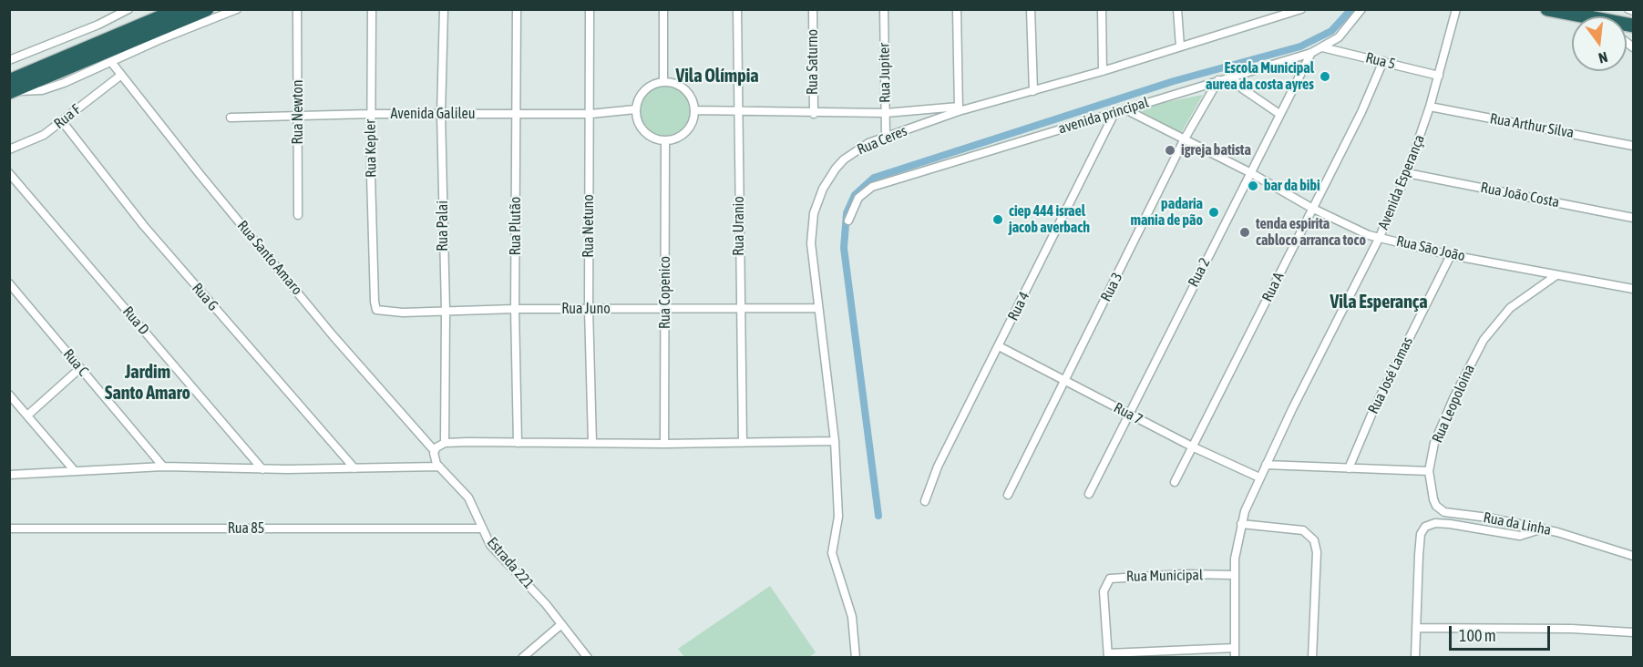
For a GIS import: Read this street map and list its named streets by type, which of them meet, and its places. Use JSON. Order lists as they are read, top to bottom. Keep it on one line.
{"streets":{"street":["Rua 5","Rua Saturno","Rua Jupiter","Rua Newton","Avenida Galileu","avenida principal","Rua F","Rua Arthur Silva","Rua Ceres","Rua Kepler","Avenida Esperança","Rua João Costa","Rua Palai","Rua Plutão","Rua Netuno","Rua Uranio","Rua São João","Rua Santo Amaro","Rua 2","Rua 3","Rua A","Rua Copenico","Rua G","Rua 4","Rua Juno","Rua D","Rua C","Rua José Lamas","Rua Leopoloina","Rua 7","Rua da Linha","Rua 85","Estrada 221","Rua Municipal"]},"crossings":[["Rua 5","avenida principal"],["Rua 5","Avenida Esperança"],["Rua 5","Rua A"],["Rua Jupiter","Rua Ceres"],["Rua Newton","Avenida Galileu"],["Avenida Galileu","Rua Kepler"],["Avenida Galileu","Rua Palai"],["Avenida Galileu","Rua Plutão"],["Avenida Galileu","Rua Netuno"],["Avenida Galileu","Rua Copenico"],["avenida principal","Rua São João"],["avenida principal","Rua 2"],["avenida principal","Rua 3"],["avenida principal","Rua 4"],["Rua F","Rua Santo Amaro"],["Rua F","Rua G"],["Rua Arthur Silva","Avenida Esperança"],["Rua Ceres","Rua Juno"],["Rua Kepler","Rua Juno"],["Avenida Esperança","Rua João Costa"],["Avenida Esperança","Rua São João"],["Avenida Esperança","Rua 7"],["Rua Palai","Rua Juno"],["Rua Plutão","Rua Juno"],["Rua Netuno","Rua Juno"],["Rua Uranio","Rua Juno"],["Rua São João","Rua 2"],["Rua São João","Rua 3"],["Rua São João","Rua A"],["Rua São João","Rua José Lamas"],["Rua São João","Rua Leopoloina"],["Rua 2","Rua 7"],["Rua 3","Rua 7"],["Rua A","Rua 7"],["Rua Copenico","Rua Juno"],["Rua 4","Rua 7"],["Rua Leopoloina","Rua da Linha"],["Rua 85","Estrada 221"]],"districts":["Vila Olímpia","Vila Esperança","Jardim Santo Amaro"],"places":["Escola Municipal aurea da costa ayres","igreja batista","bar da bibi","padaria mania de pão","ciep 444 israel jacob averbach","tenda espirita cabloco arranca toco"],"scale_bar":"100 m","north":"bottom"}
